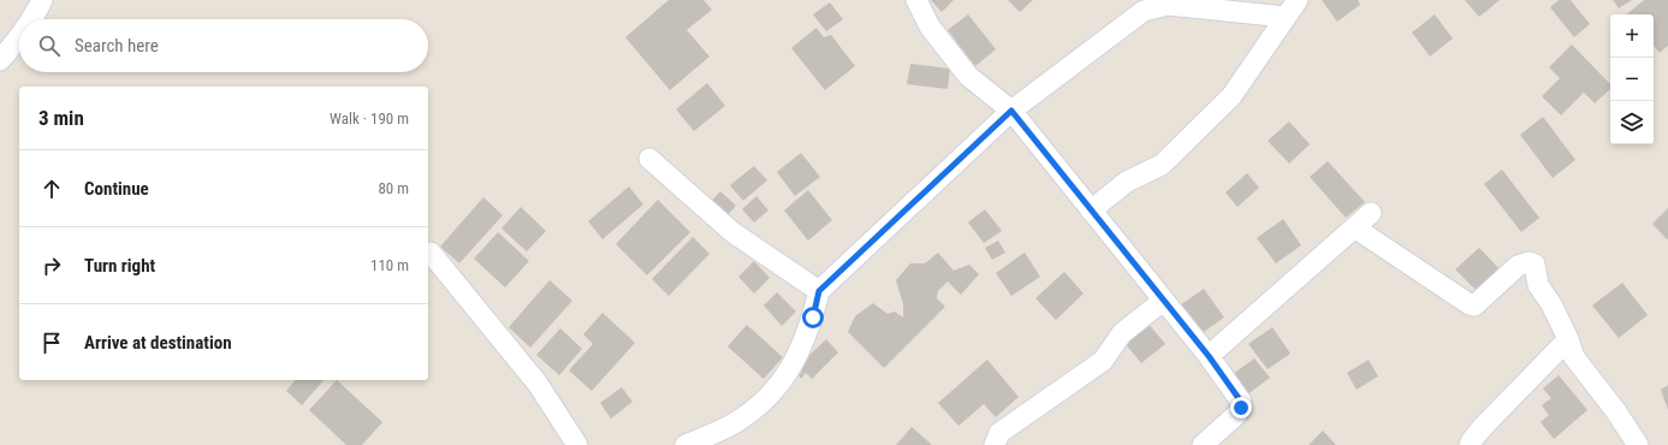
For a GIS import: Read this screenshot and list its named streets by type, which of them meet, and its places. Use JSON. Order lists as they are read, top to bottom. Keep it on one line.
{"page":{"map_buttons":["+","−"],"search":"Search here","heading":["3 min","Walk · 190 m"],"list":[["Continue","80 m"],["Turn right","110 m"],"Arrive at destination"]}}
